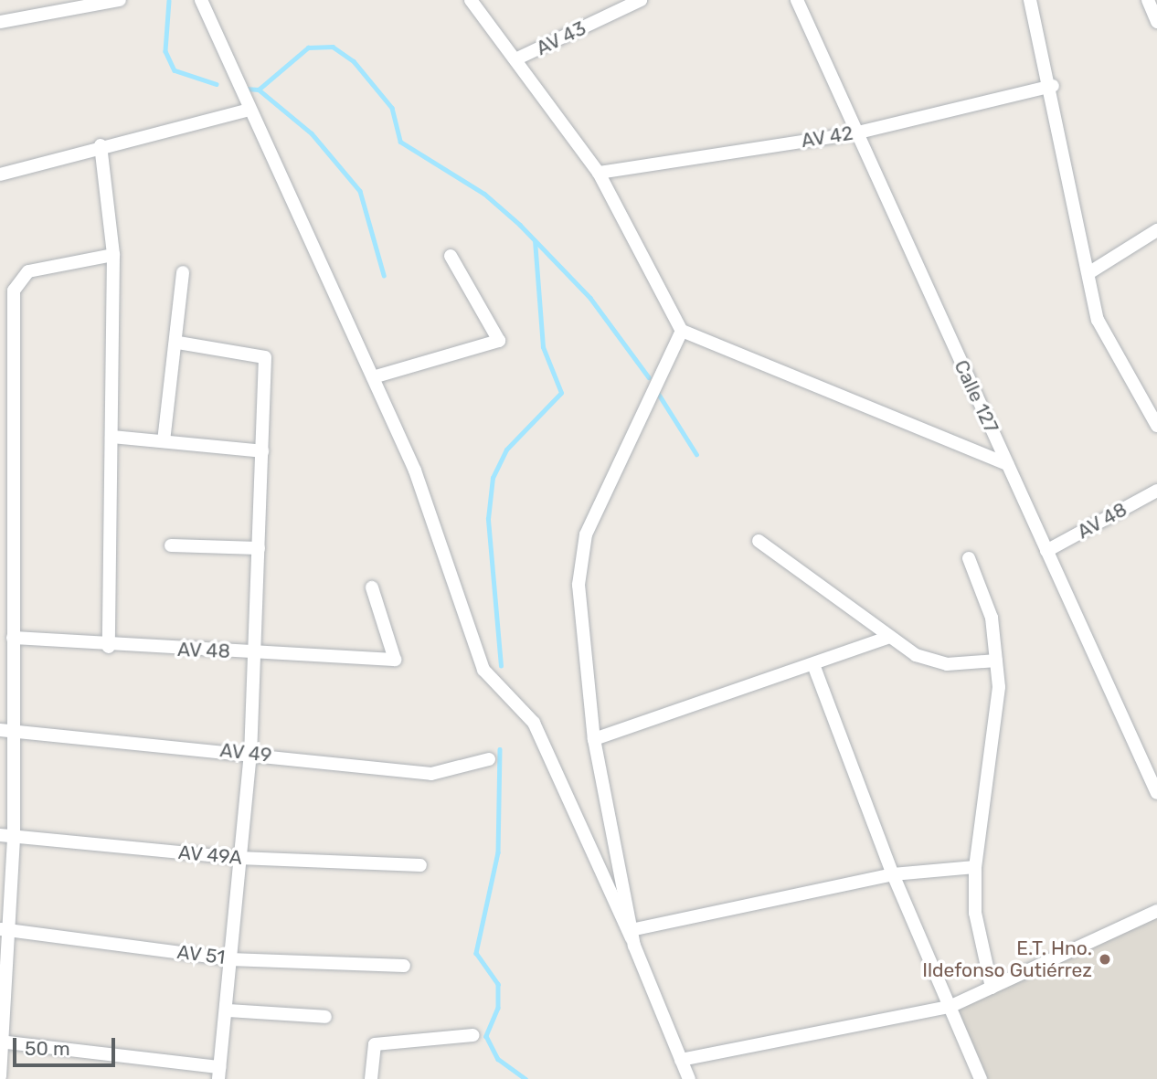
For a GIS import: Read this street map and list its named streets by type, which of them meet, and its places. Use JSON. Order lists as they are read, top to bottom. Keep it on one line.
{"streets":{"street":["AV 43","AV 42","Calle 127","AV 48","AV 49","AV 49A","AV 51"]},"crossings":[["AV 42","Calle 127"],["Calle 127","AV 48"]],"places":["E.T. Hno. Ildefonso Gutiérrez"],"scale_bar":"50 m"}
